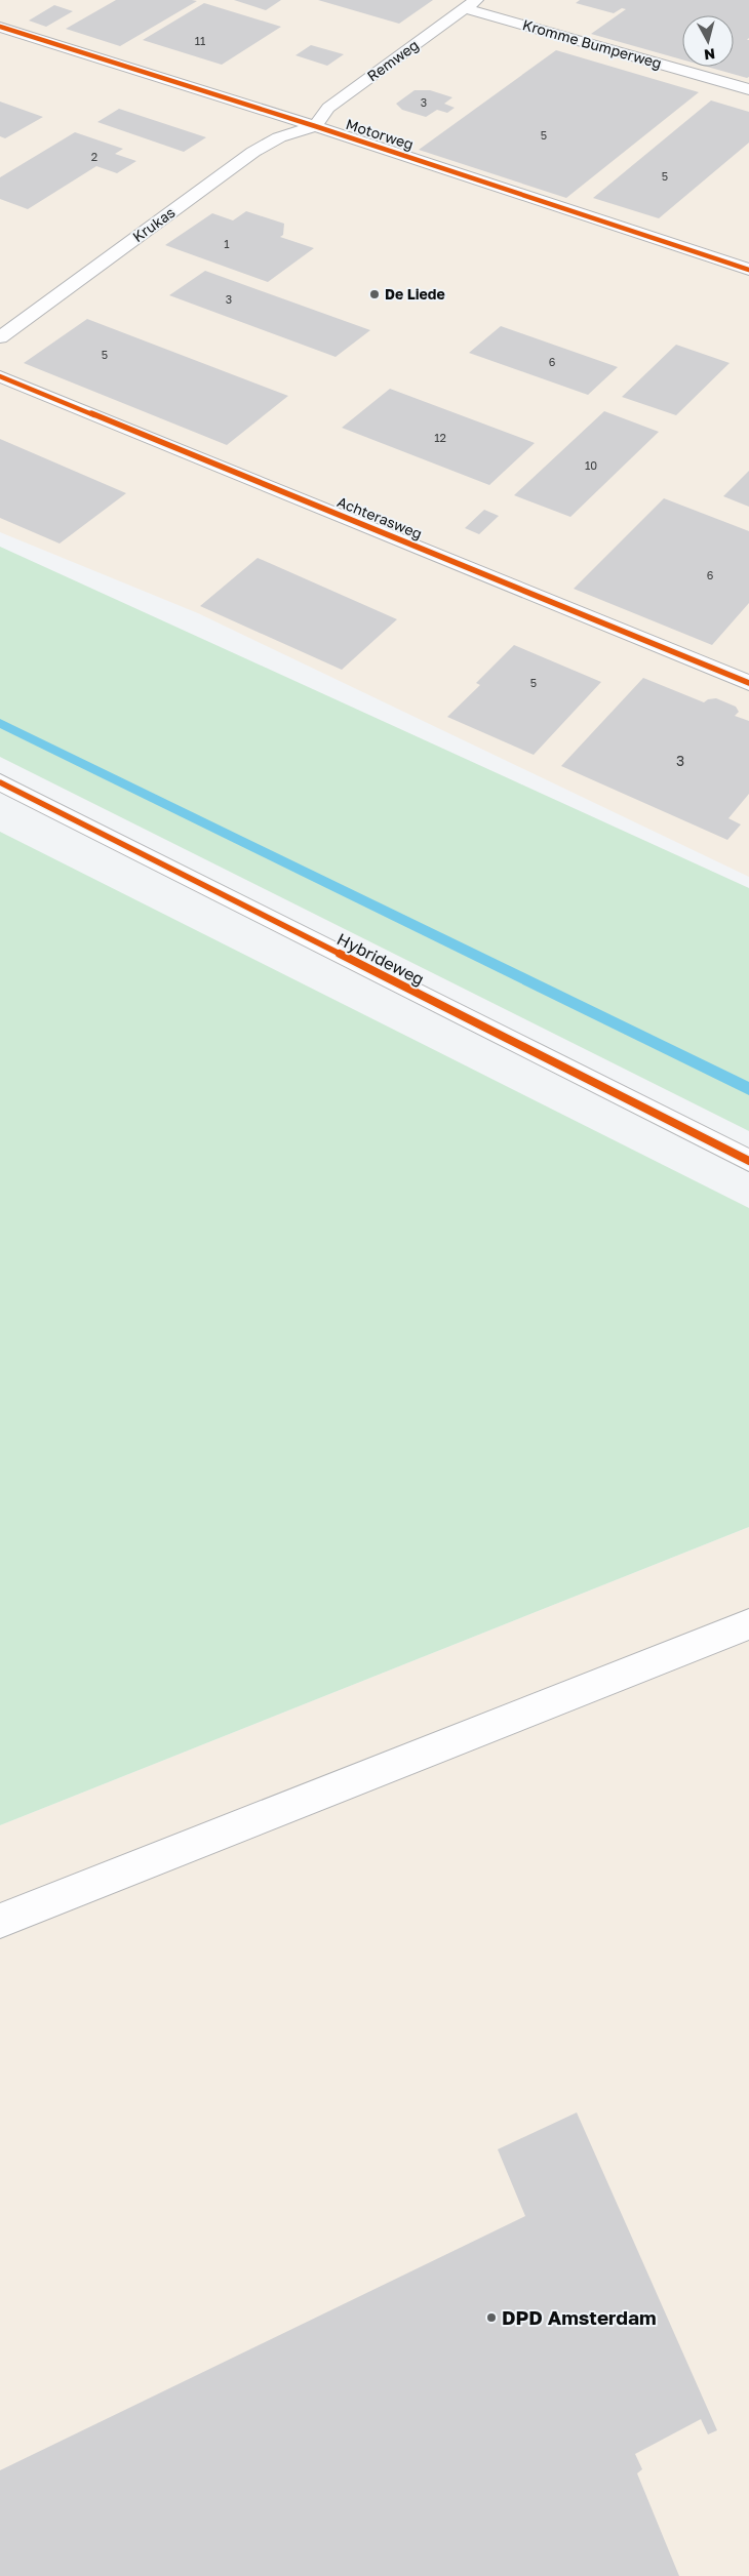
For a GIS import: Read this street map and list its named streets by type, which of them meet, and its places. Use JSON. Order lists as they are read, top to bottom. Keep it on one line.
{"streets":{"street":["Kromme Bumperweg","Remweg","Motorweg","Krukas","Achterasweg","Hybrideweg"]},"crossings":[["Kromme Bumperweg","Remweg"],["Remweg","Motorweg"],["Remweg","Krukas"],["Motorweg","Krukas"]],"places":["De Liede","DPD Amsterdam"],"house_numbers":["11","3","5","2","5","1","3","5","6","12","10","6","5","3"],"north":"bottom"}
